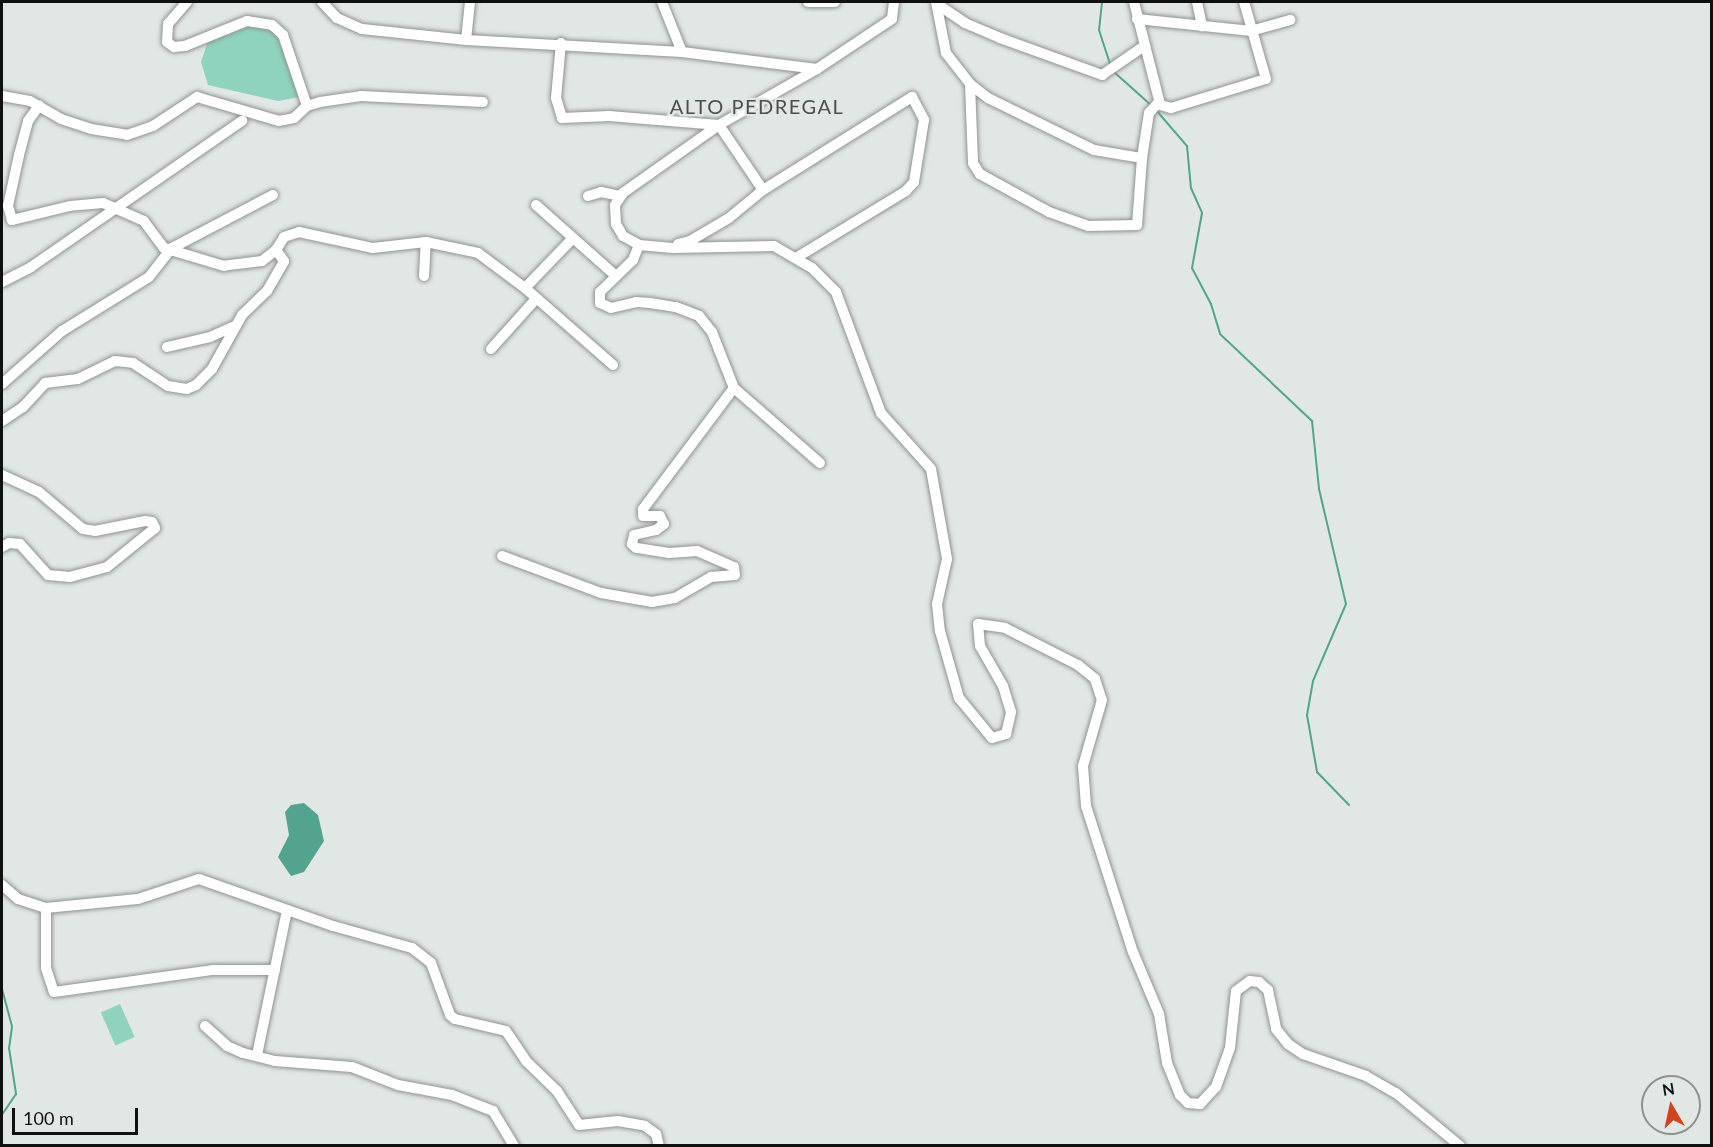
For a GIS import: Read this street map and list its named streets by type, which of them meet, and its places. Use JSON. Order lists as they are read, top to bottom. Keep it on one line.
{"districts":["ALTO PEDREGAL"],"scale_bar":"100 m","north":"top"}
